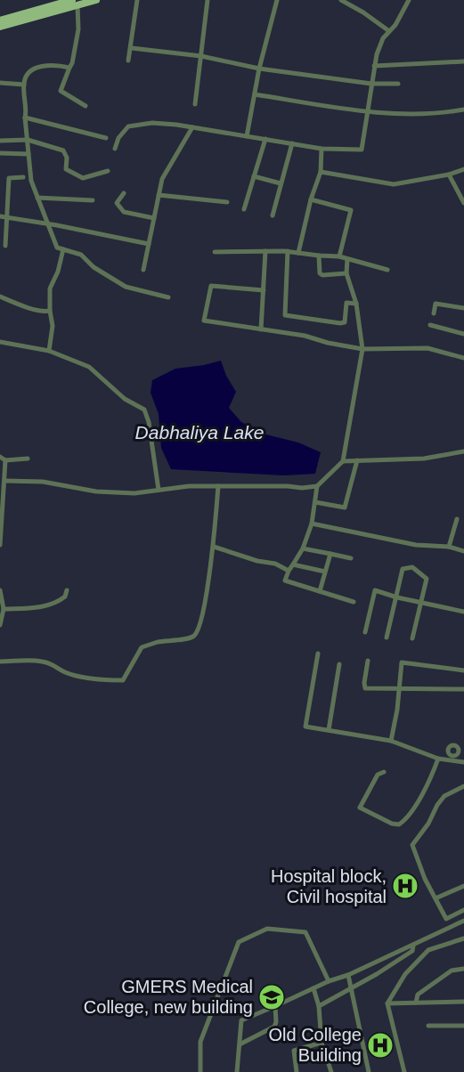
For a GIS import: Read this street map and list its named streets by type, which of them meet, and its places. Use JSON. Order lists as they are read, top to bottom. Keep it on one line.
{"water":["Dabhaliya Lake"],"places":{"hospital":["Hospital block, Civil hospital","Old College Building"],"school or university":["GMERS Medical College, new building"]}}
